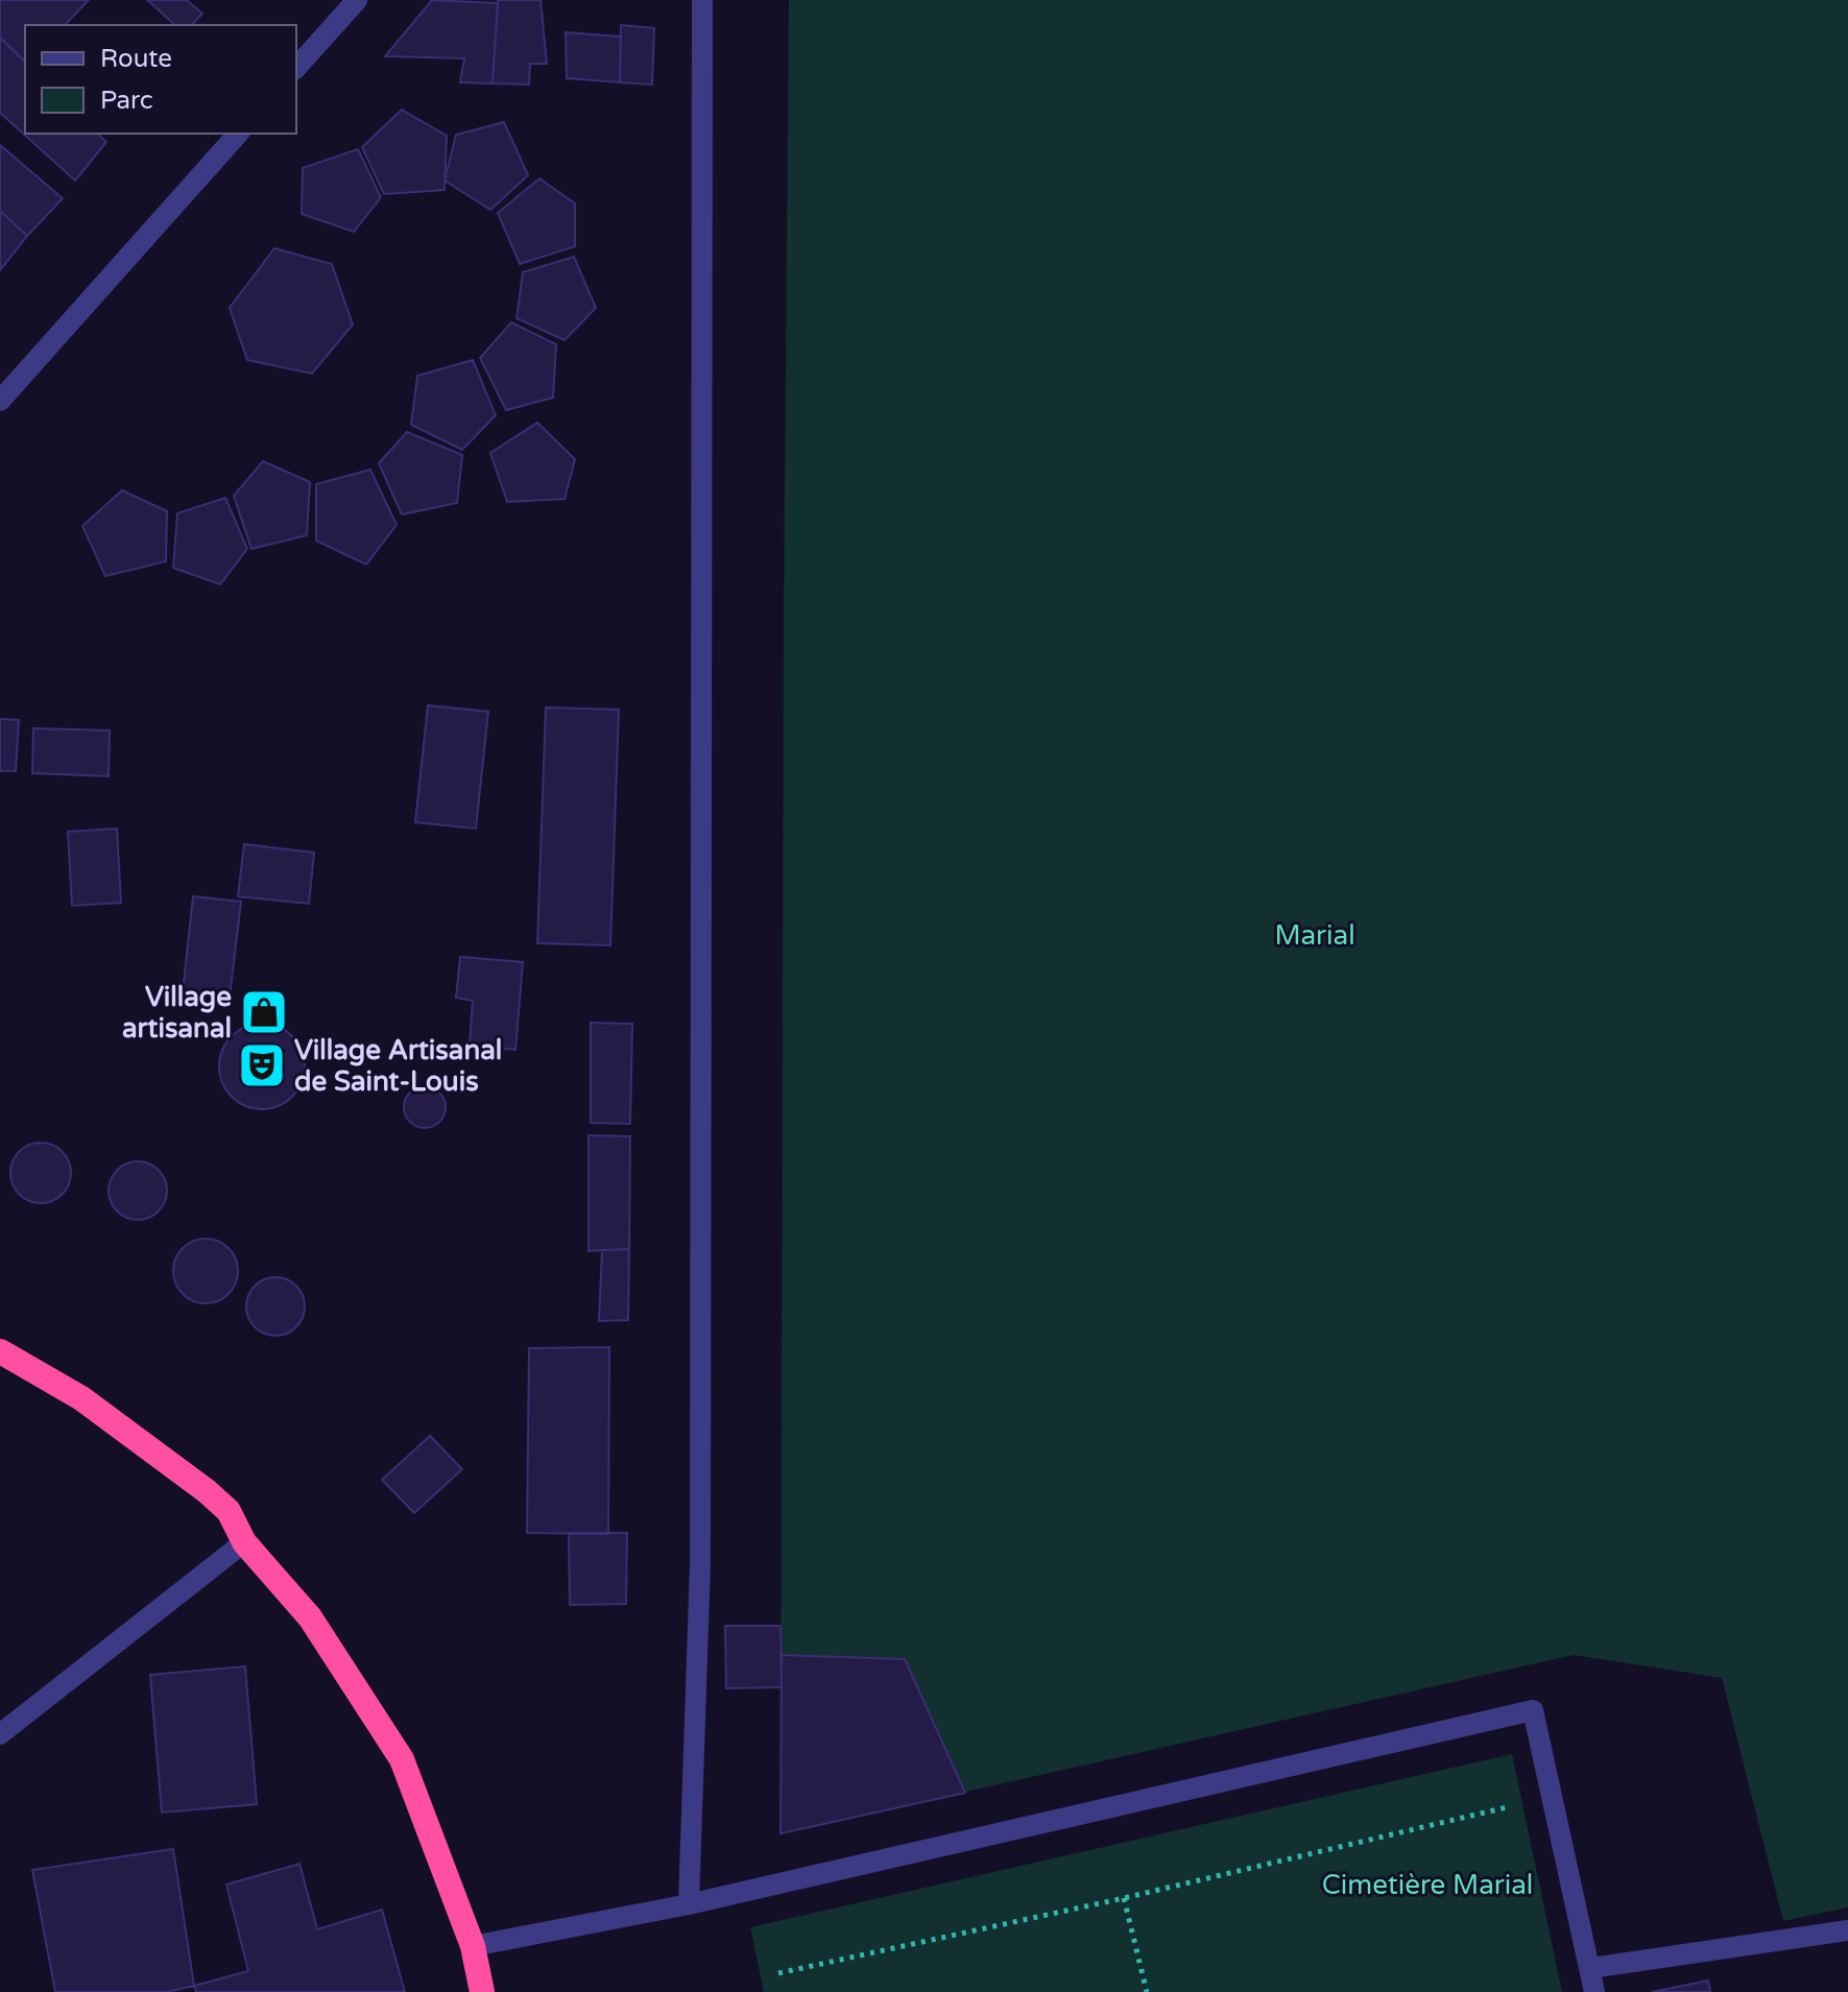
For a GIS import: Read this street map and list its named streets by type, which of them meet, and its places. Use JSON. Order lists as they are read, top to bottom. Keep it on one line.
{"parks":["Marial","Cimetière Marial"],"places":{"shop":["Village artisanal"],"theatre":["Village Artisanal de Saint-Louis"]},"legend":["Route","Parc"]}
